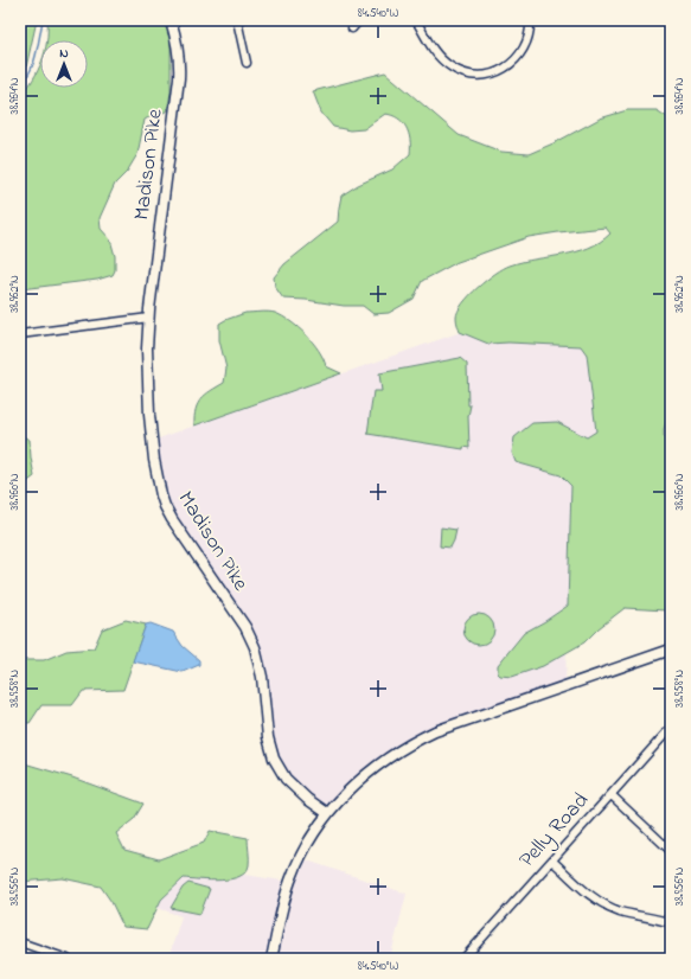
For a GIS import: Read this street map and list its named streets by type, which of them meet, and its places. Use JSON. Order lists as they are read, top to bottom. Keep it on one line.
{"streets":{"street":["Madison Pike","Pelly Road"]},"north":"top","coordinates":["84.540°W","38.964°N","38.962°N","38.960°N","38.958°N","38.956°N"]}
